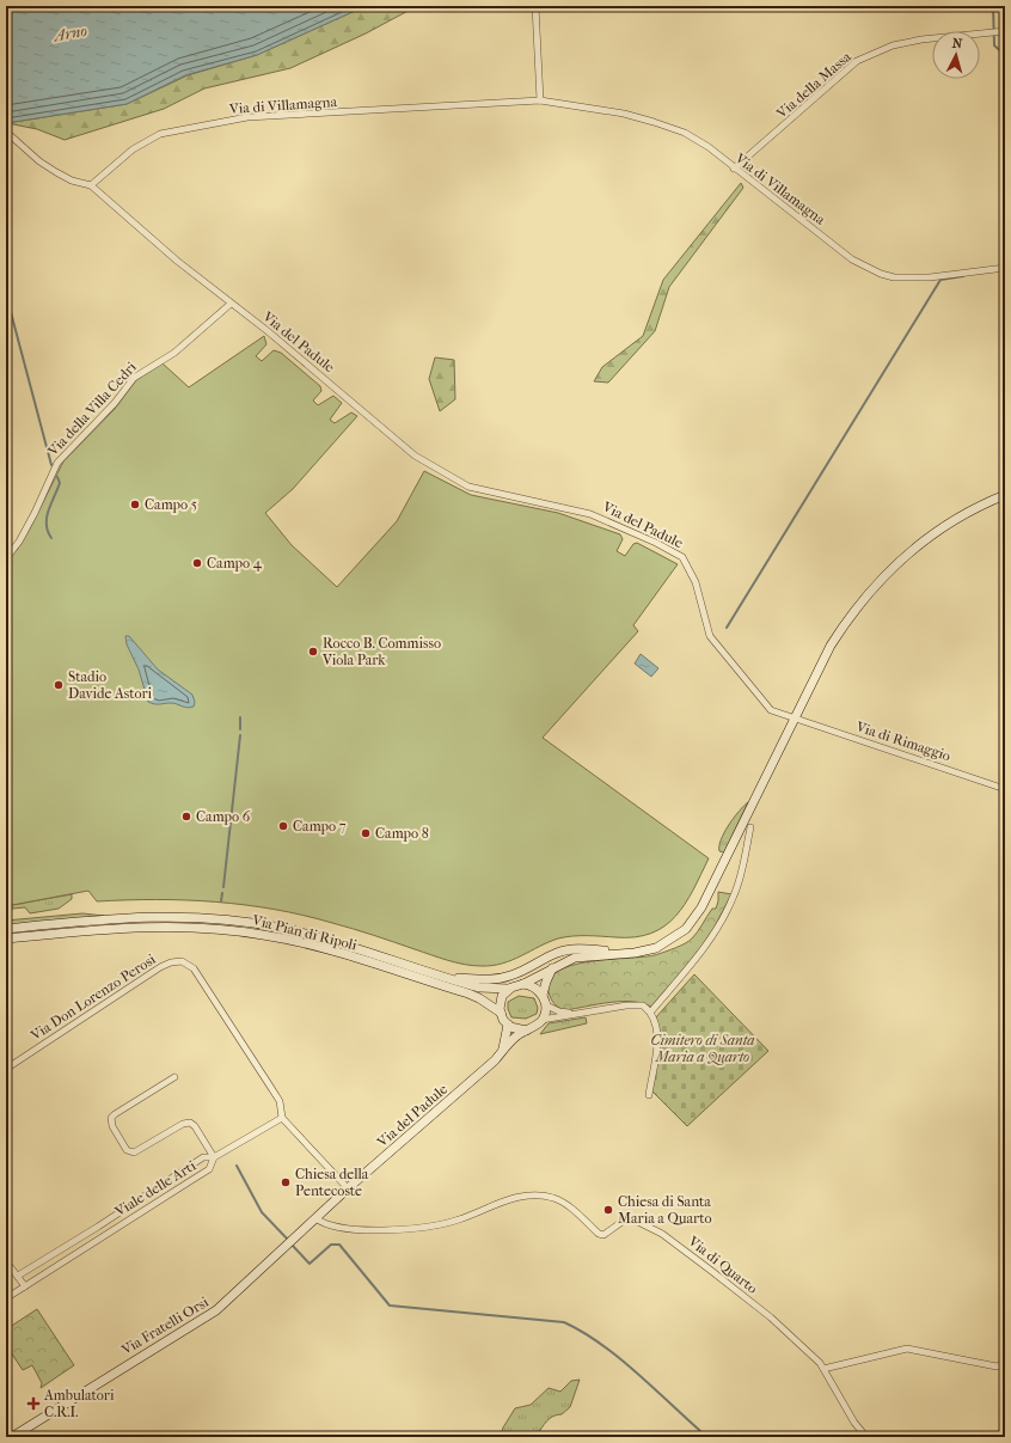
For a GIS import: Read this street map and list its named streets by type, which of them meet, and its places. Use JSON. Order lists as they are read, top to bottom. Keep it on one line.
{"streets":{"main road":["Via del Padule","Via Pian di Ripoli","Via Fratelli Orsi"],"street":["Via della Massa","Via di Villamagna","Via della Villa Cedri","Via di Rimaggio","Via Don Lorenzo Perosi","Viale delle Arti","Via di Quarto"]},"crossings":[["Via della Massa","Via di Villamagna"],["Via di Villamagna","Via del Padule"],["Via del Padule","Via della Villa Cedri"],["Via del Padule","Via di Rimaggio"],["Via del Padule","Via Pian di Ripoli"],["Via del Padule","Via di Quarto"],["Via del Padule","Via Fratelli Orsi"],["Via Don Lorenzo Perosi","Viale delle Arti"],["Via di Quarto","Via Fratelli Orsi"]],"water":["Arno"],"parks":["Cimitero di Santa Maria a Quarto"],"places":{"other":["Campo 5","Campo 4","Rocco B. Commisso Viola Park","Stadio Davide Astori","Campo 6","Campo 7","Campo 8","Chiesa della Pentecoste","Chiesa di Santa Maria a Quarto"],"health":["Ambulatori C.R.I."]},"north":"top"}
